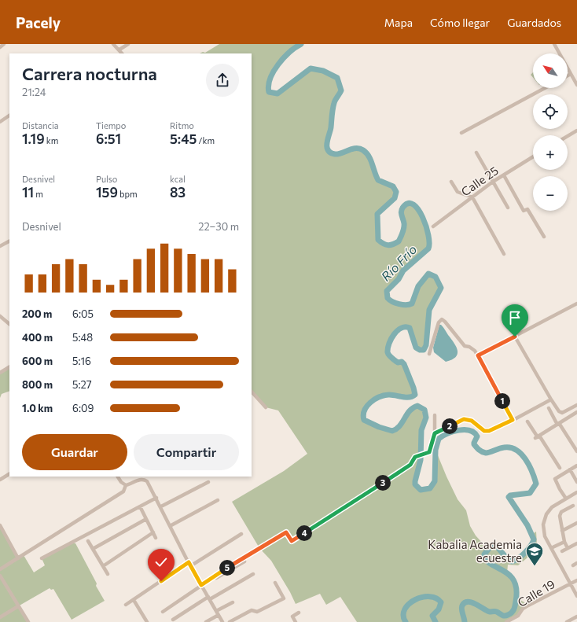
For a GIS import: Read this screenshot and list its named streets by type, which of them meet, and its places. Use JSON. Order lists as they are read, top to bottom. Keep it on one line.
{"streets":{"street":["Calle 25","Calle 19"]},"water":["Río Frío"],"places":{"school or university":["Kabalia Academia ecuestre"]},"north":"top left","page":{"header":"Pacely","nav":["Mapa","Cómo llegar","Guardados"],"map_buttons":["+","−"],"heading":["Carrera nocturna","21:24"],"stats":[["Distancia","1.19 km"],["Tiempo","6:51"],["Ritmo","5:45 /km"],["Desnivel","11 m"],["Pulso","159 bpm"],["kcal","83"]],"chart":["Desnivel","22–30 m"],"list":[{"name":"200 m","note":"6:05"},{"name":"400 m","note":"5:48"},{"name":"600 m","note":"5:16"},{"name":"800 m","note":"5:27"},{"name":"1.0 km","note":"6:09"}],"pins":["1","2","3","4","5"],"buttons":["Guardar","Compartir"]}}
